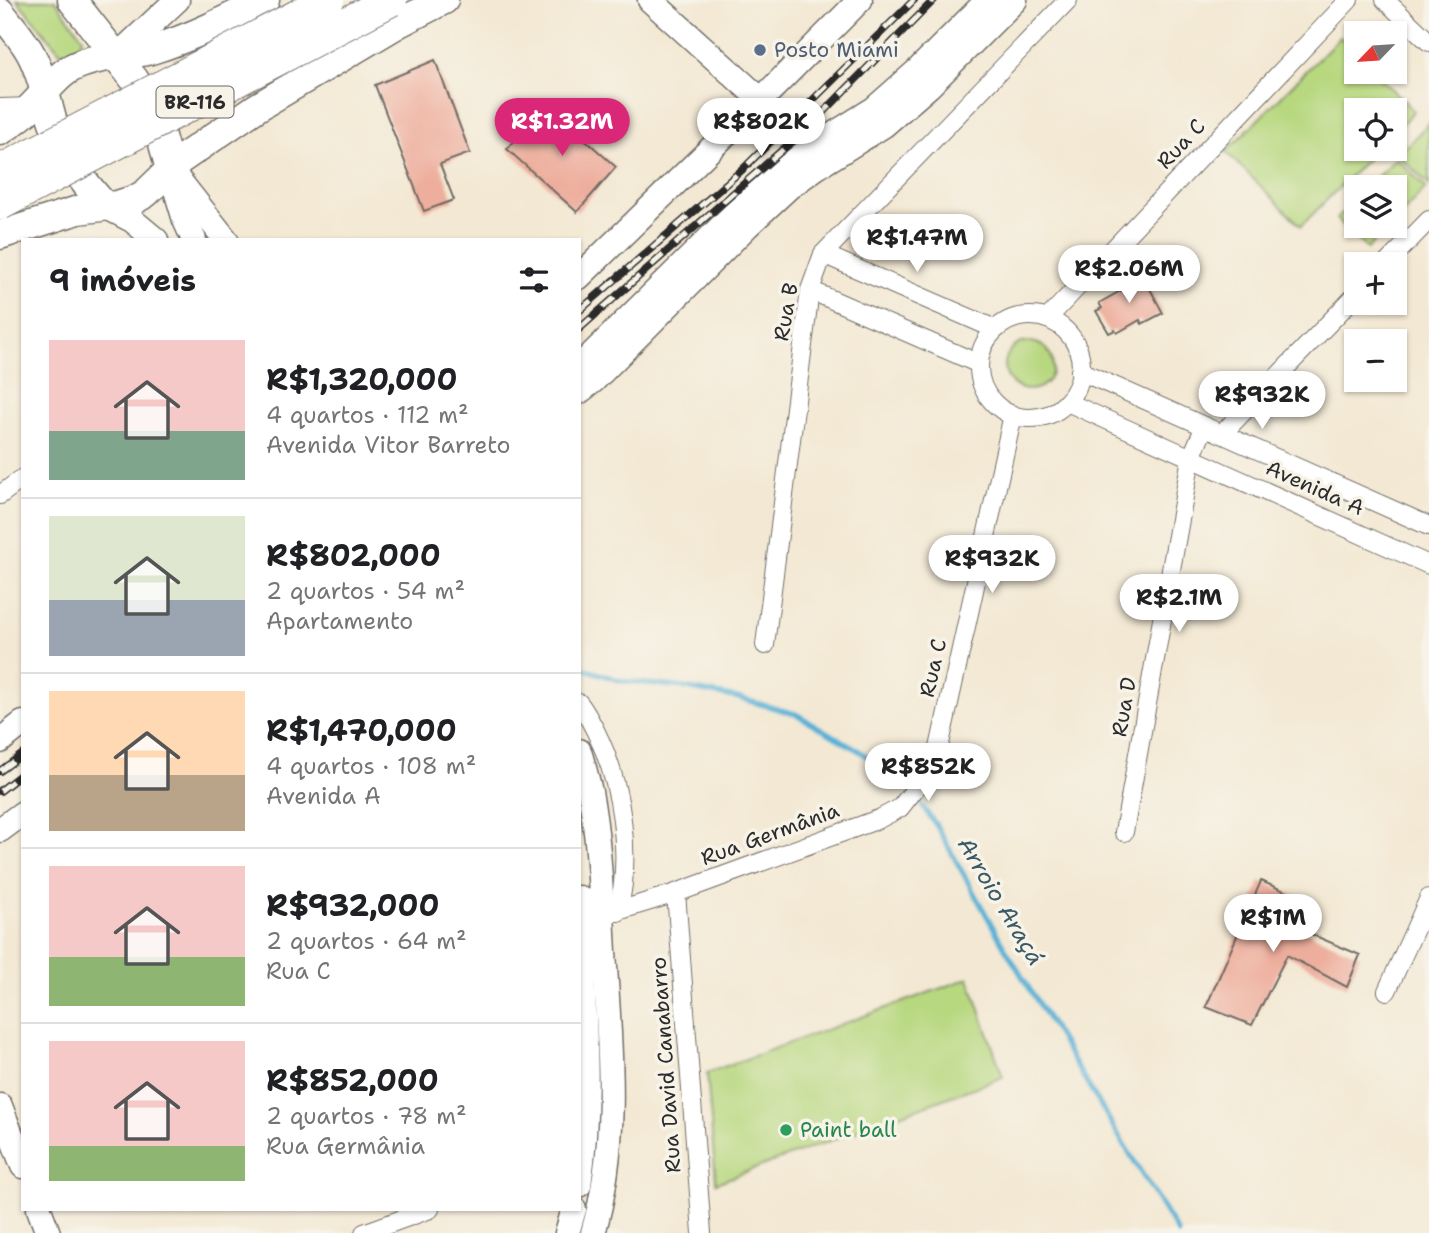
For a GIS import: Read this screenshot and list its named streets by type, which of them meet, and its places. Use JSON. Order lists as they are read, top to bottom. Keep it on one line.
{"streets":{"highway":["BR-116"],"street":["Rua C","Rua B","Avenida A","Rua D","Rua Germânia","Rua David Canabarro"]},"crossings":[["Rua C","Avenida A"],["Rua C","Rua Germânia"],["Avenida A","Rua D"],["Rua Germânia","Rua David Canabarro"]],"water":["Arroio Araçá"],"places":["Posto Miami","Paint ball"],"north":"bottom left","page":{"map_buttons":["+","−"],"price":["R$1.32M","R$802K","R$1.47M","R$2.06M","R$932K","R$932K","R$2.1M","R$852K","R$1M"],"heading":"9 imóveis","list":[{"name":"R$1,320,000","note":"4 quartos · 112 m² · Avenida Vitor Barreto"},{"name":"R$802,000","note":"2 quartos · 54 m² · Apartamento"},{"name":"R$1,470,000","note":"4 quartos · 108 m² · Avenida A"},{"name":"R$932,000","note":"2 quartos · 64 m² · Rua C"},{"name":"R$852,000","note":"2 quartos · 78 m² · Rua Germânia"}]}}
